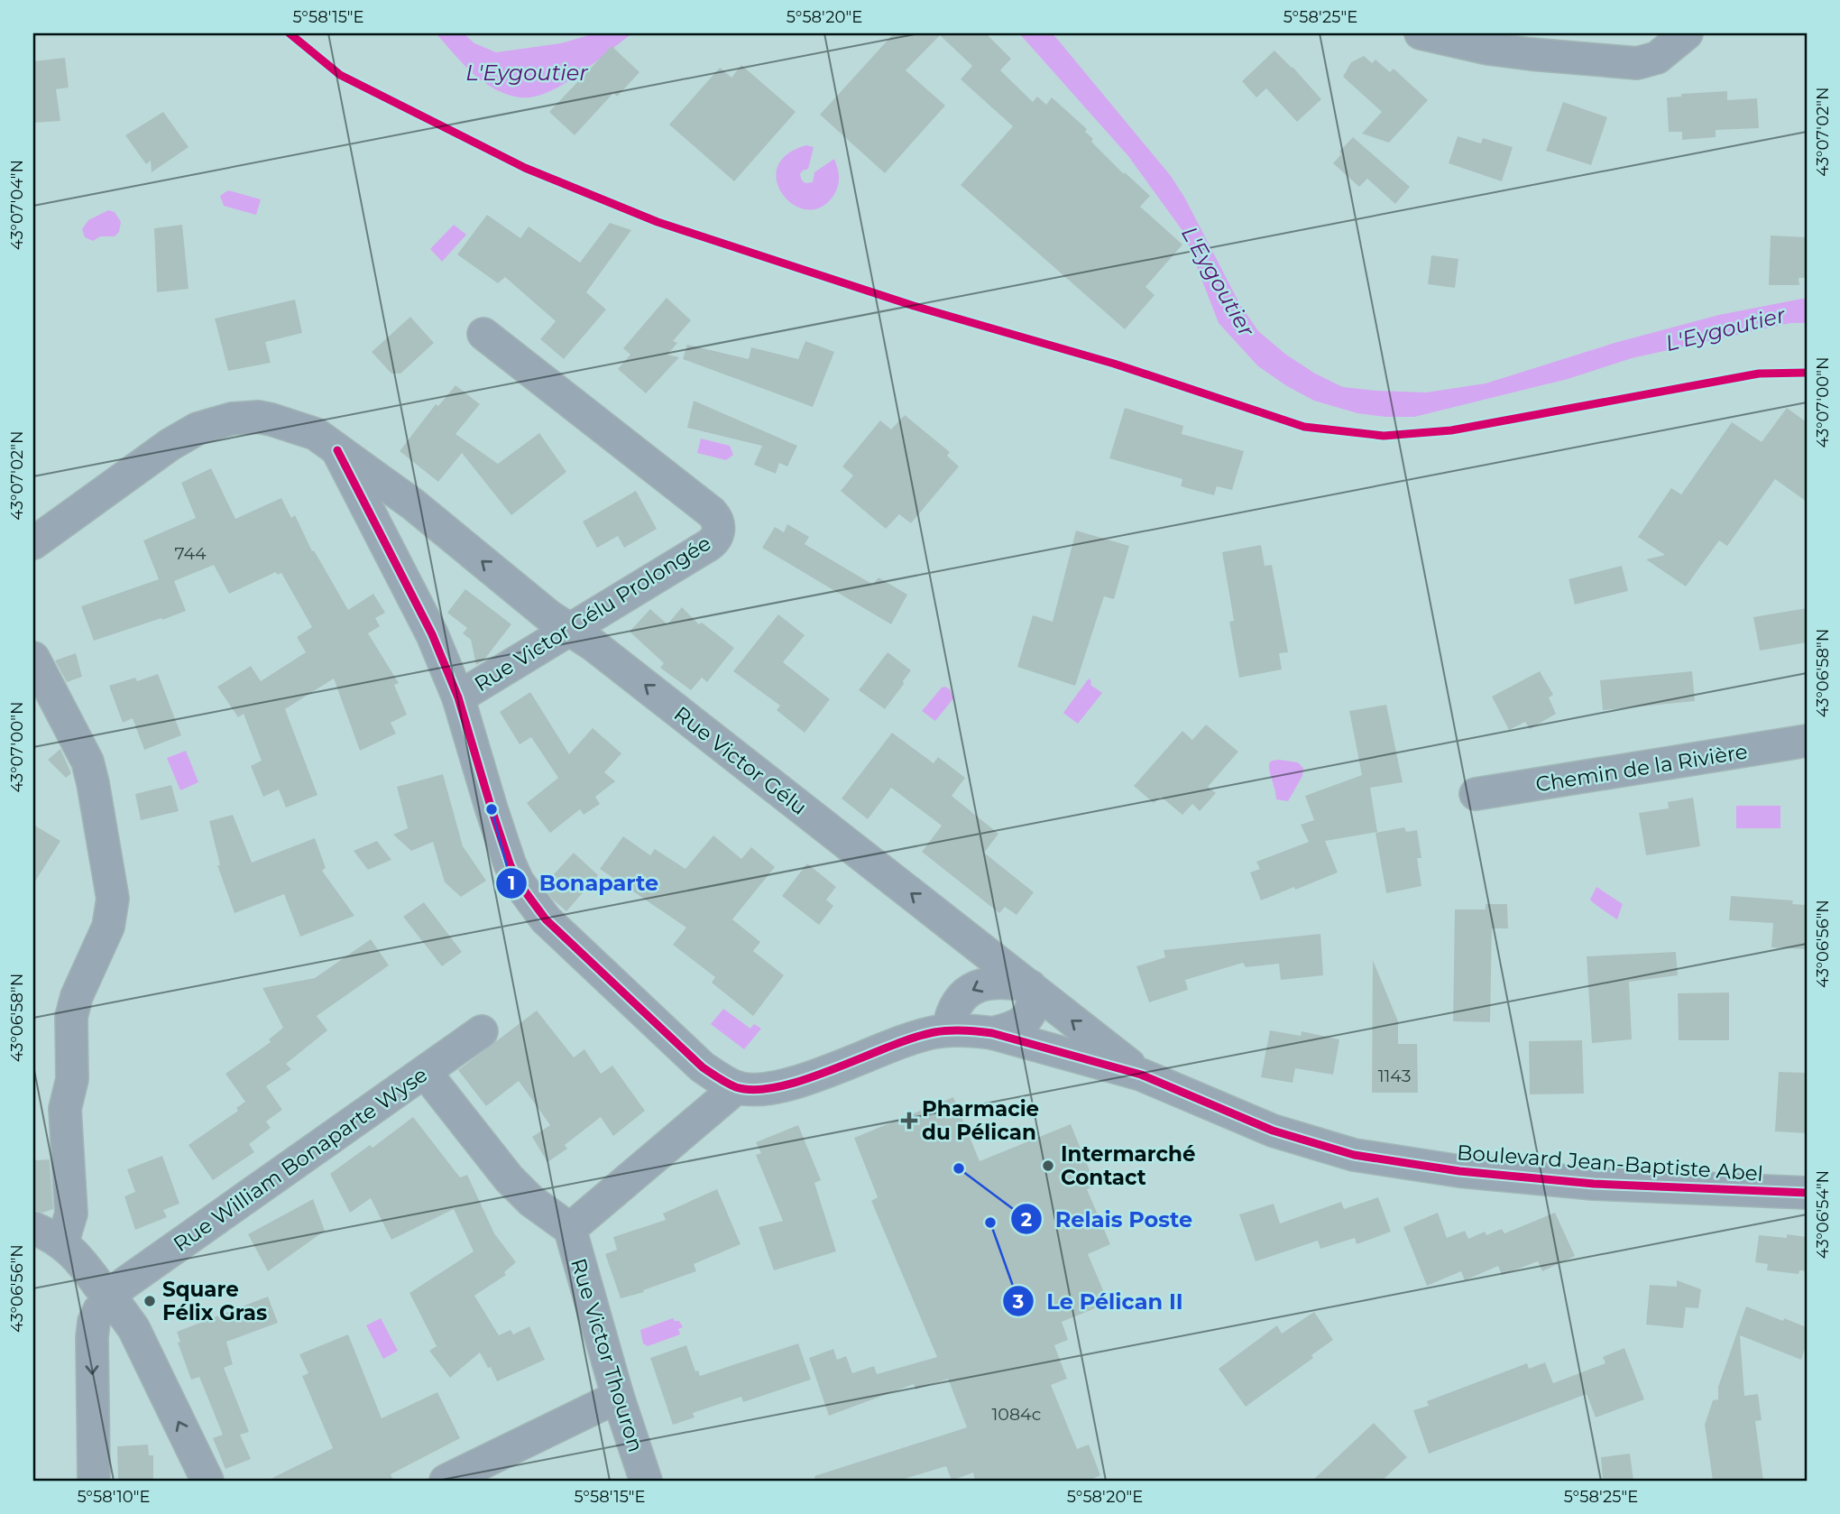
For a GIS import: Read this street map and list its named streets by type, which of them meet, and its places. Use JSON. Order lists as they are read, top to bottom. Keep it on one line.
{"streets":{"street":["Rue Victor Gélu Prolongée","Rue Victor Gélu","Chemin de la Rivière","Rue William Bonaparte Wyse","Boulevard Jean-Baptiste Abel","Rue Victor Thouron"]},"crossings":[["Rue Victor Gélu Prolongée","Rue Victor Gélu"],["Rue Victor Gélu","Boulevard Jean-Baptiste Abel"]],"water":["L'Eygoutier"],"places":{"other":["Bonaparte","Intermarché Contact","Relais Poste","Le Pélican II","Square Félix Gras"],"health":["Pharmacie du Pélican"]},"house_numbers":["744","1143","1084c"],"coordinates":["5°58'15\"E","5°58'20\"E","5°58'25\"E","43°07'02\"N","43°07'04\"N","43°07'00\"N","43°06'58\"N","43°06'56\"N","43°06'54\"N","5°58'10\"E"]}
